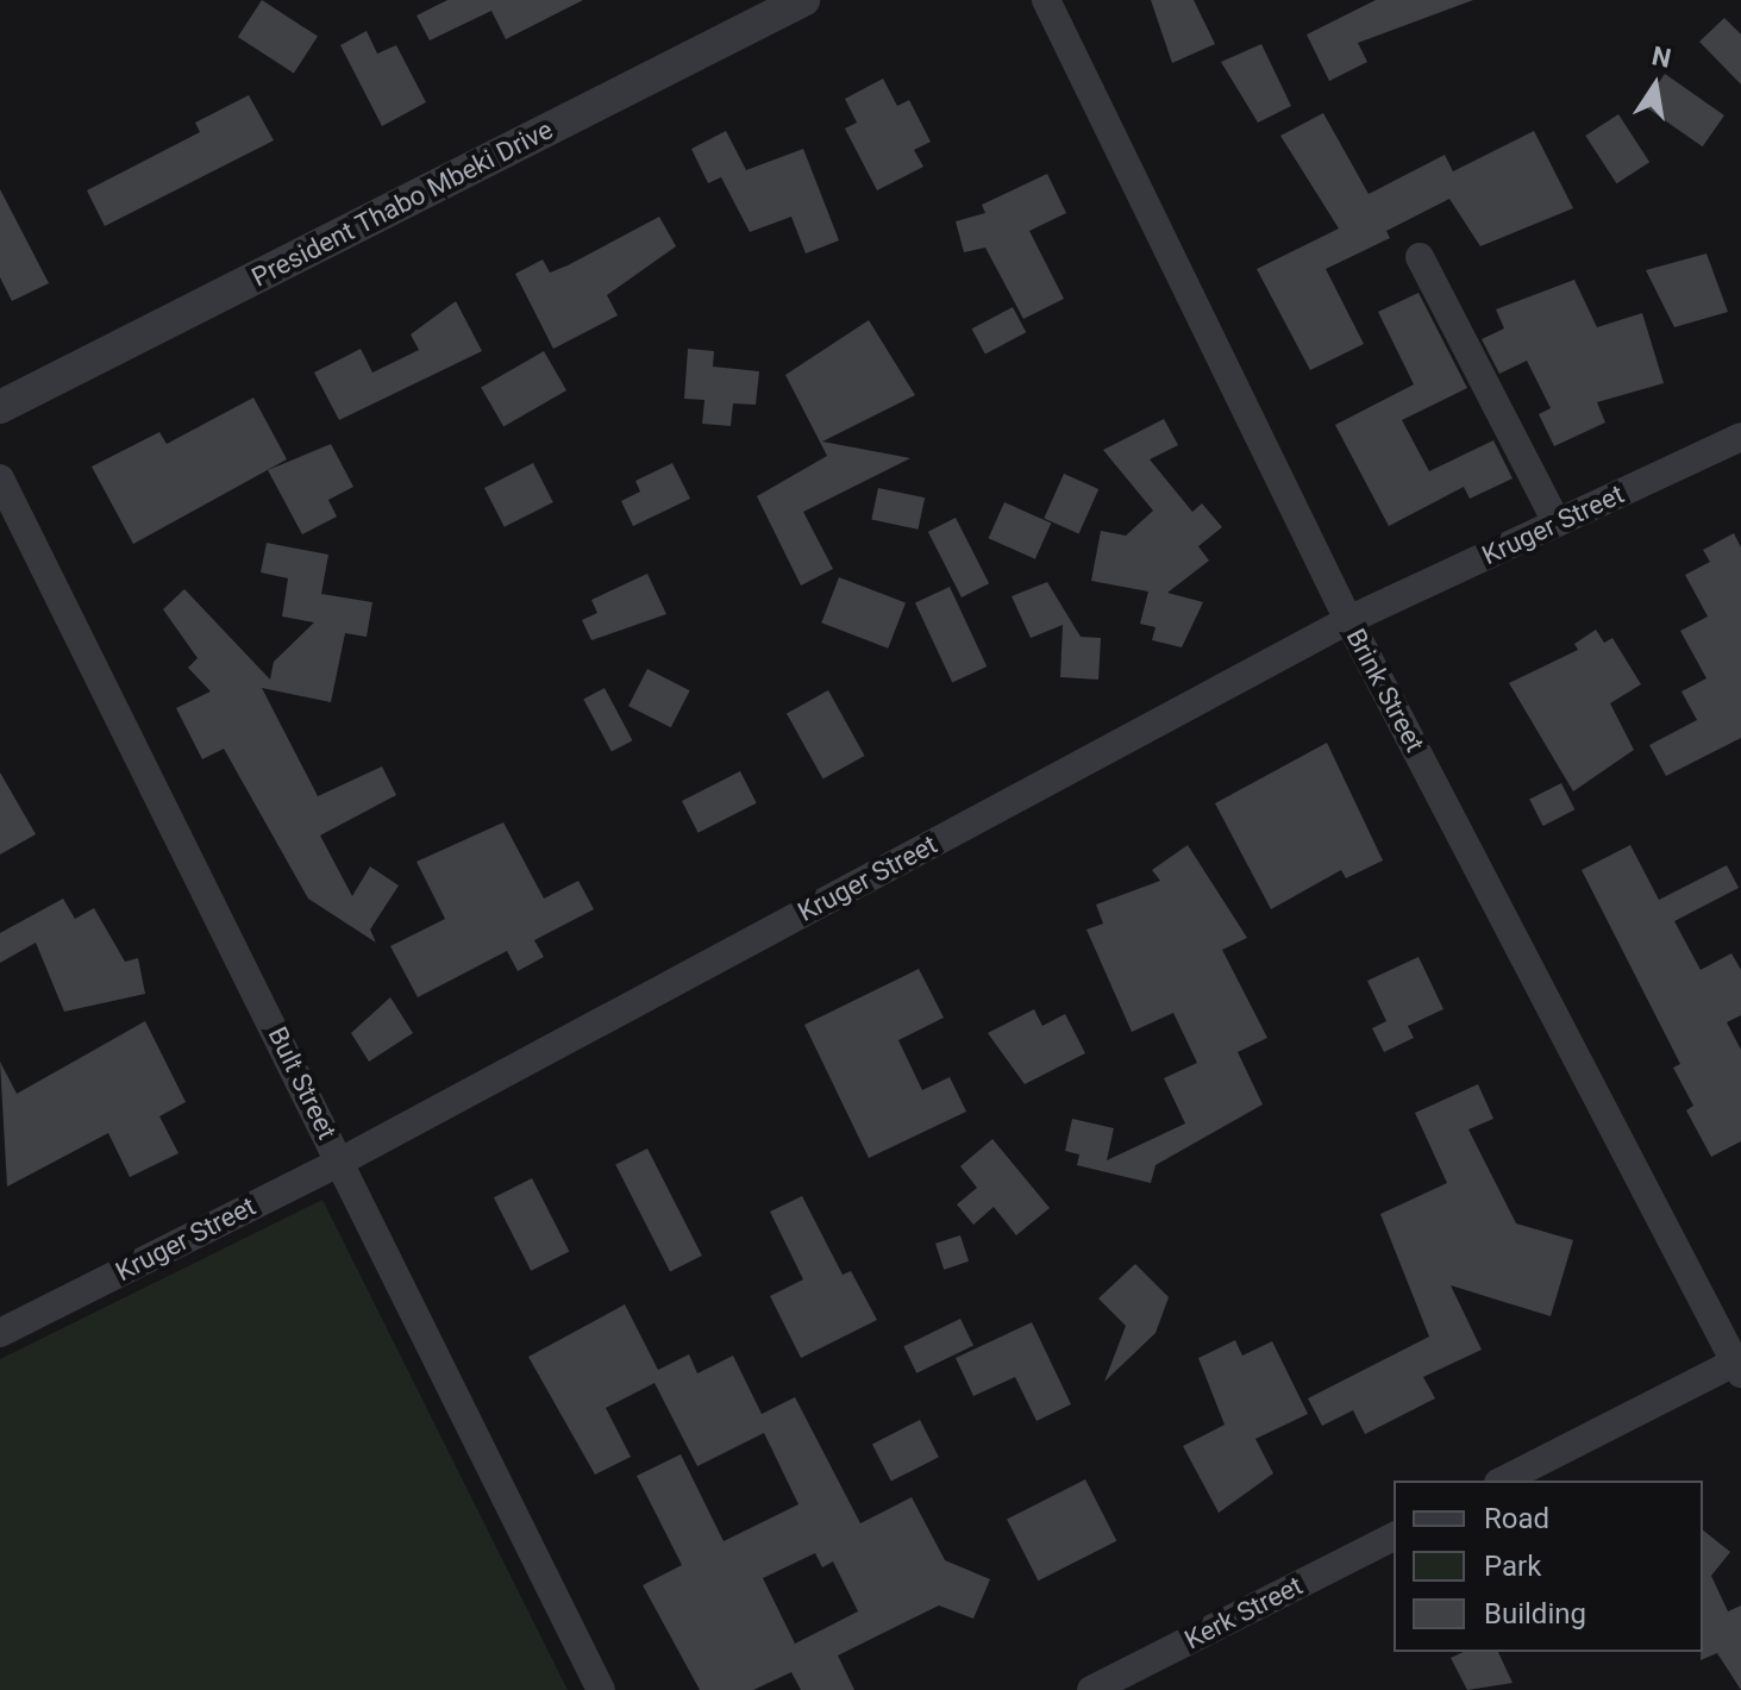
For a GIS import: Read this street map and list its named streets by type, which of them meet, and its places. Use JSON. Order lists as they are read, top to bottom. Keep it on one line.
{"streets":{"street":["President Thabo Mbeki Drive","Kruger Street","Brink Street","Bult Street","Kerk Street"]},"crossings":[["Kruger Street","Brink Street"],["Kruger Street","Bult Street"]],"legend":["Road","Park","Building"],"north":"top"}
